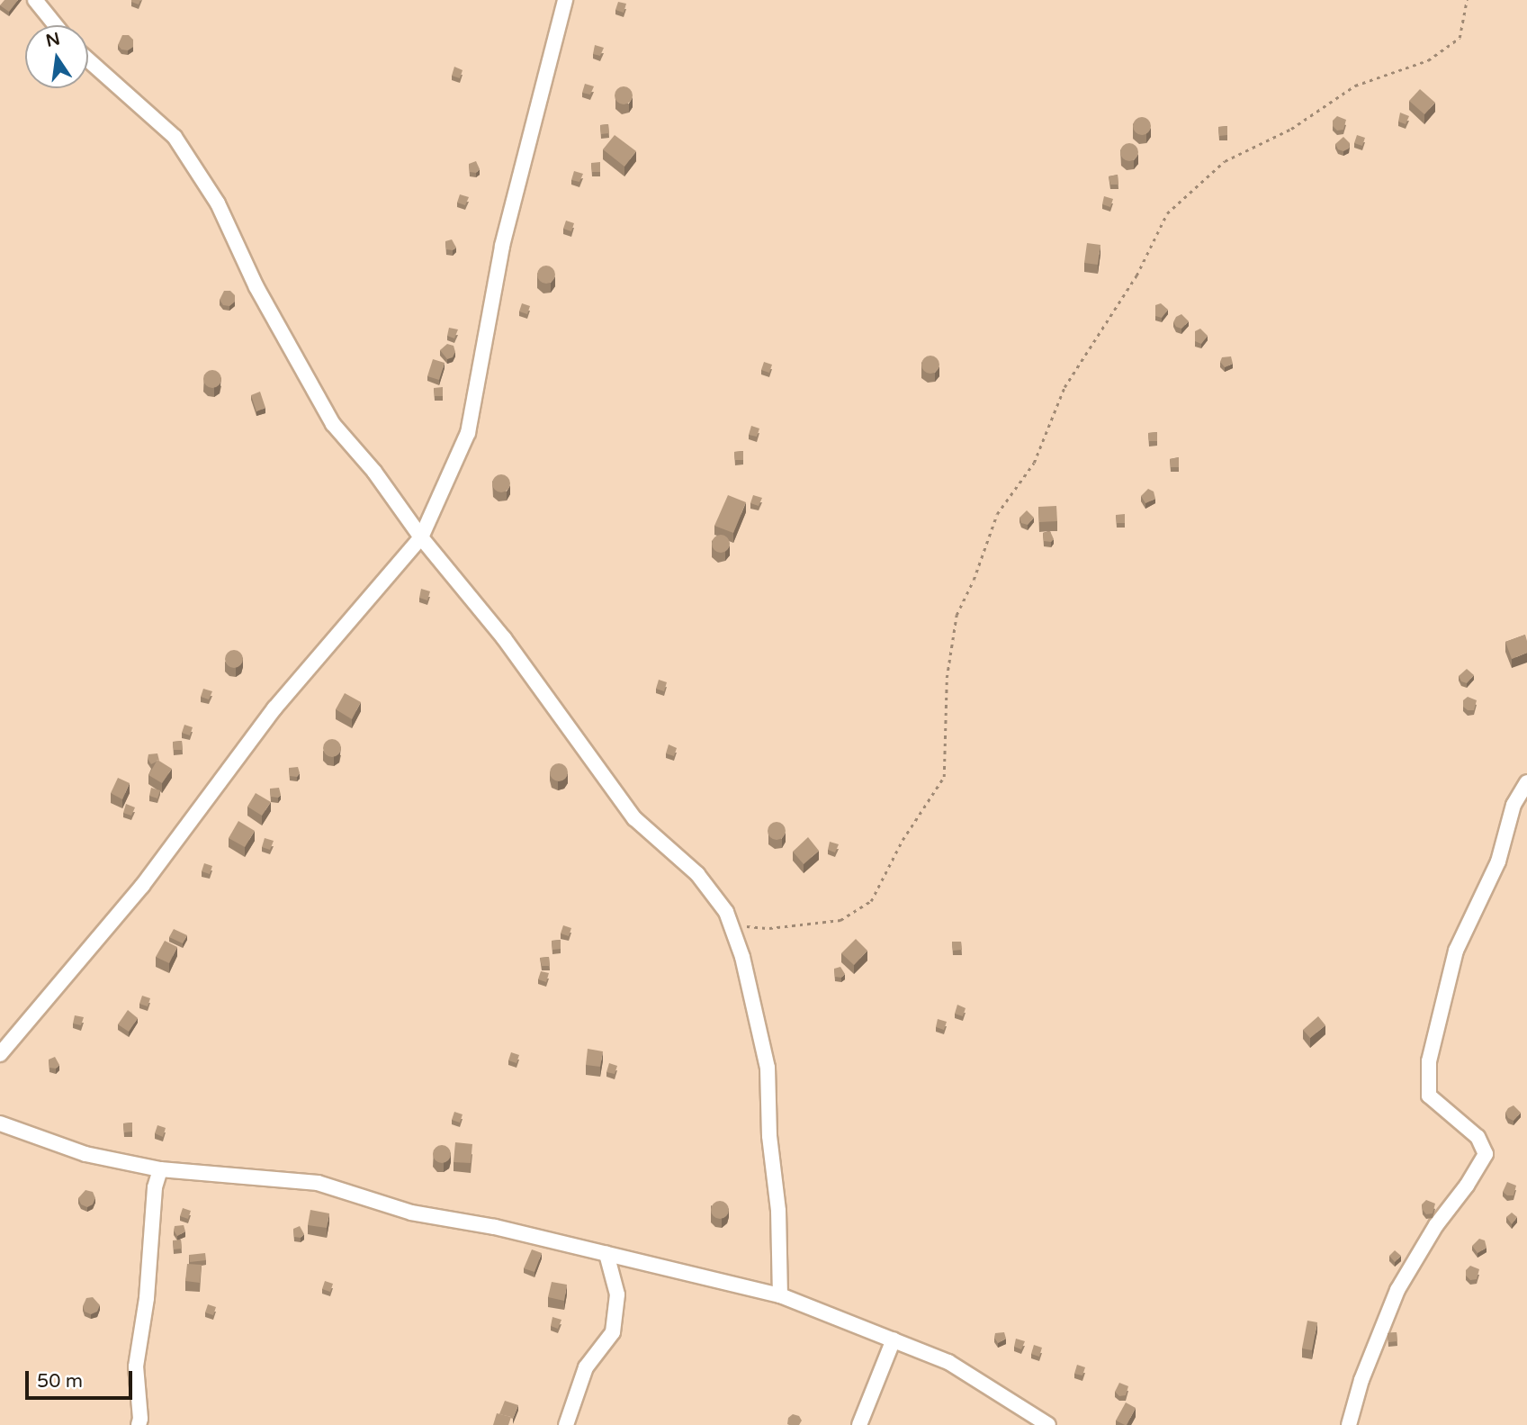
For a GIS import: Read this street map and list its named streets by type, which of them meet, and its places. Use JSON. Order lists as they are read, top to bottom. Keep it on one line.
{"scale_bar":"50 m","north":"top"}
